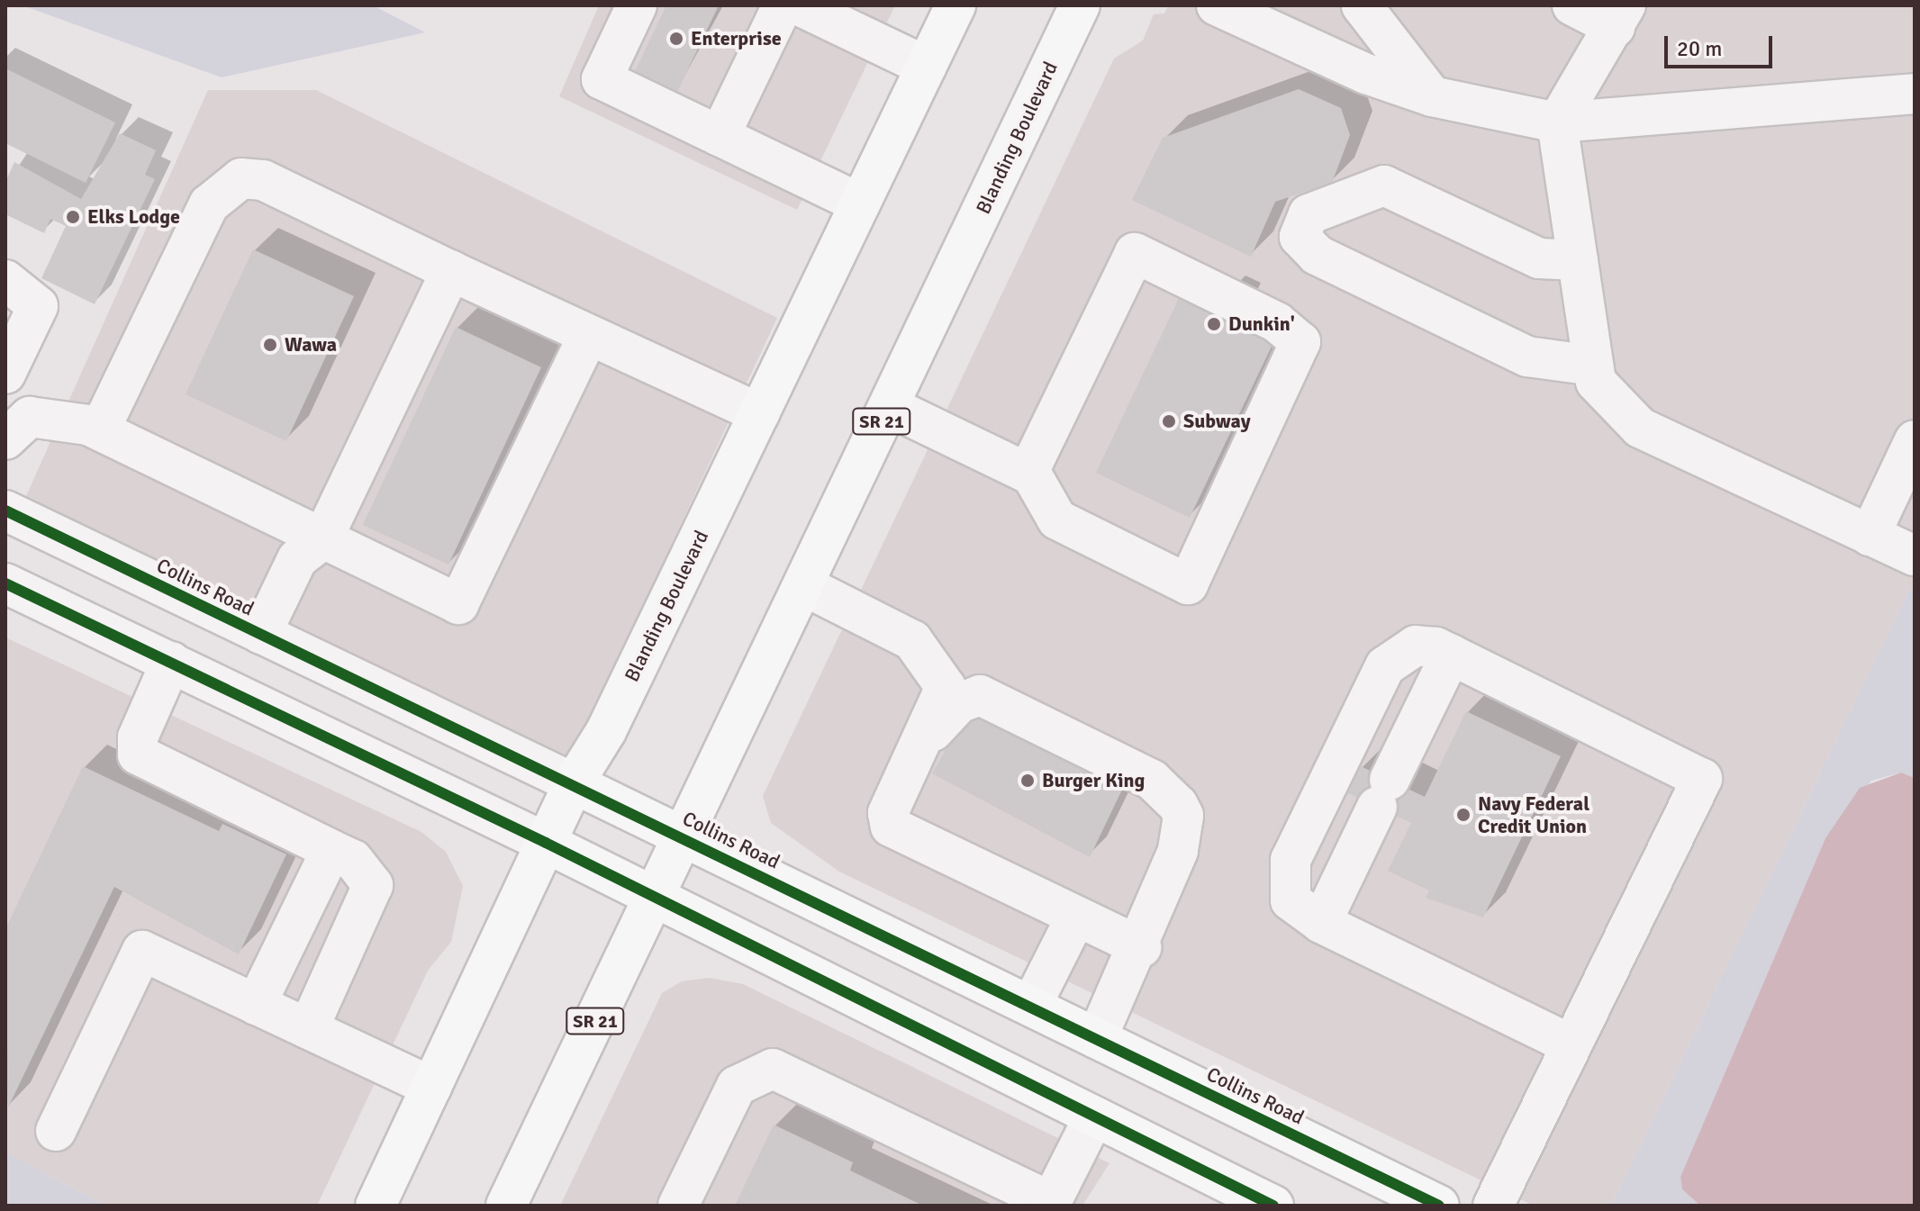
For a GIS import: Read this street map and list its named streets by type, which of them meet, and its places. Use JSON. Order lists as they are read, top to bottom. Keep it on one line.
{"streets":{"main road":["Blanding Boulevard","SR 21","Collins Road"]},"crossings":[["Blanding Boulevard","Collins Road"]],"places":["Enterprise","Elks Lodge","Dunkin'","Wawa","Subway","Burger King","Navy Federal Credit Union"],"scale_bar":"20 m"}
